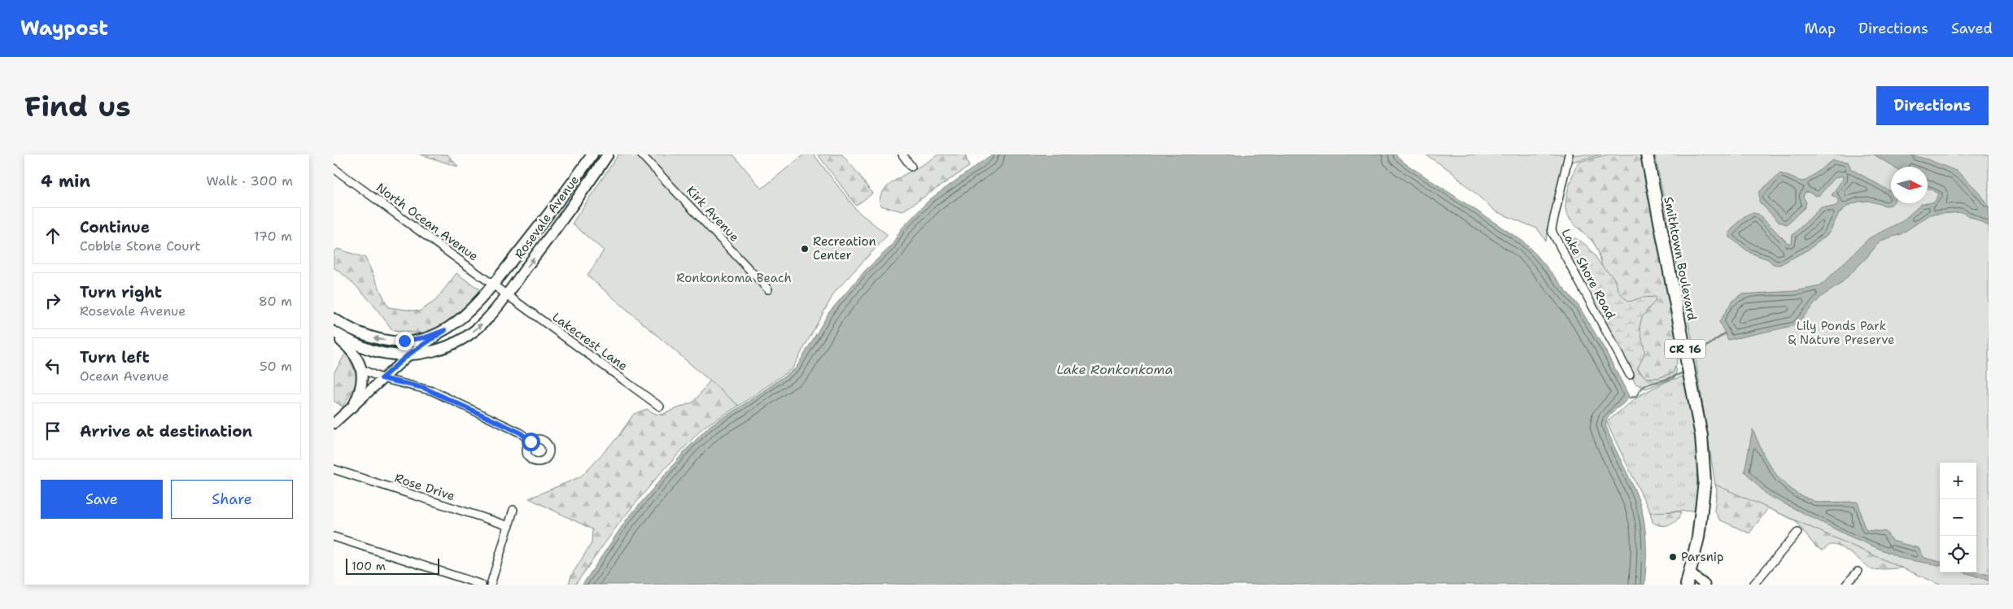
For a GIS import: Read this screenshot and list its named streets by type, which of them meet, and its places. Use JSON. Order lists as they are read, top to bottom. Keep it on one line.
{"streets":{"main road":["Rosevale Avenue","Smithtown Boulevard","CR 16"],"street":["Kirk Avenue","North Ocean Avenue","Lake Shore Road","Lakecrest Lane","Rose Drive"]},"crossings":[["Rosevale Avenue","North Ocean Avenue"],["Rosevale Avenue","Lakecrest Lane"],["North Ocean Avenue","Lakecrest Lane"]],"water":["Lake Ronkonkoma"],"parks":["Ronkonkoma Beach","Lily Ponds Park & Nature Preserve"],"places":["Recreation Center","Parsnip"],"scale_bar":"100 m","north":"right","page":{"header":"Waypost","nav":["Map","Directions","Saved"],"buttons":["Directions",["Save","Share"]],"title":"Find us","heading":["4 min","Walk · 300 m"],"list":[["Continue","Cobble Stone Court","170 m"],["Turn right","Rosevale Avenue","80 m"],["Turn left","Ocean Avenue","50 m"],"Arrive at destination"],"map_buttons":["+","−"],"scale":"100 m"}}
